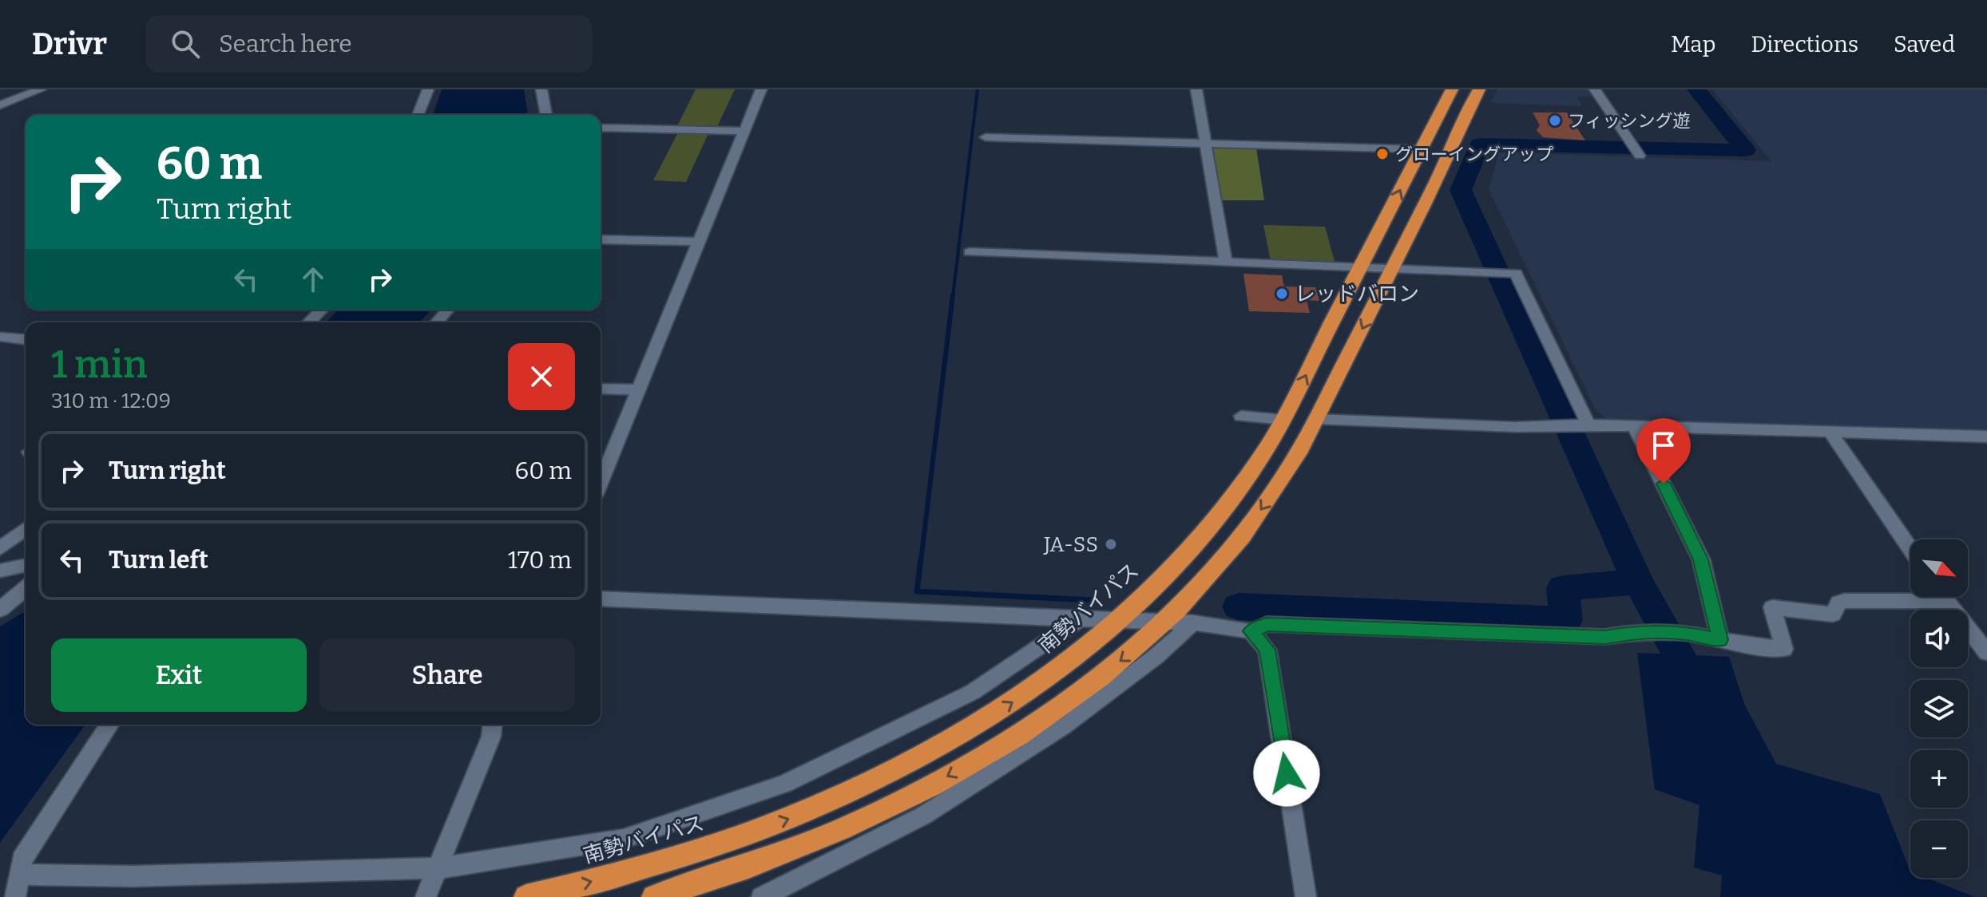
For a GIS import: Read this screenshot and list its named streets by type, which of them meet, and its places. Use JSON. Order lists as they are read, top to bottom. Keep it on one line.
{"streets":{"highway":["南勢バイパス"]},"places":["フィッシング遊","グローイングアップ","レッドバロン","JA-SS"],"north":"bottom right","page":{"header":"Drivr","search":"Search here","nav":["Map","Directions","Saved"],"turn":["60 m","Turn right"],"heading":["1 min","310 m · 12:09"],"list":[{"name":"Turn right","value":"60 m"},{"name":"Turn left","value":"170 m"}],"map_buttons":["+","−"],"buttons":["Exit","Share"]}}
